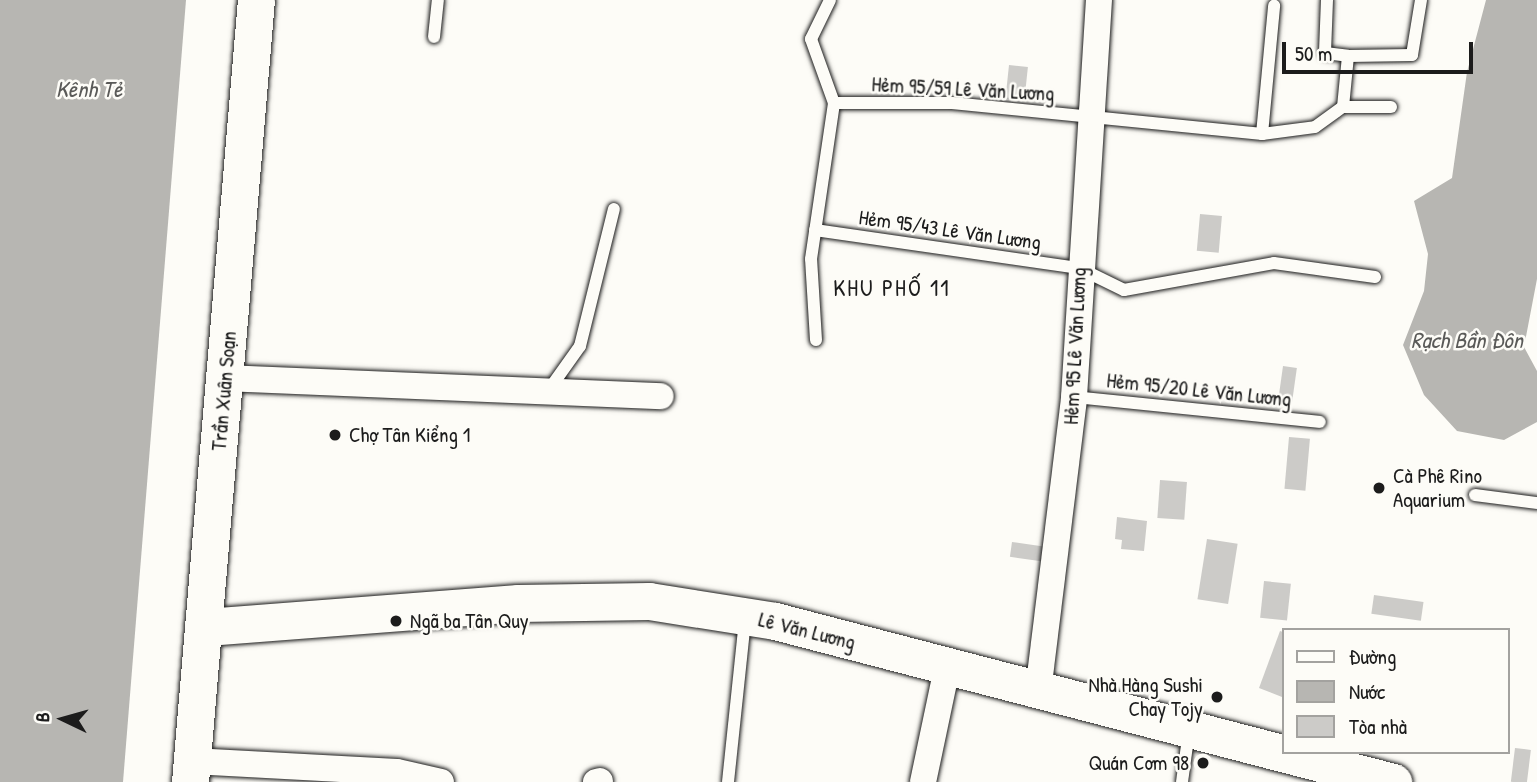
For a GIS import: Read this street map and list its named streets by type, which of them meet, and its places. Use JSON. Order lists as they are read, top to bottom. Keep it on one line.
{"streets":{"street":["Hẻm 95 Lê Văn Lương","Trần Xuân Soạn","Lê Văn Lương"],"lane":["Hẻm 95/59 Lê Văn Lương","Hẻm 95/43 Lê Văn Lương","Hẻm 95/20 Lê Văn Lương"]},"crossings":[["Hẻm 95/59 Lê Văn Lương","Hẻm 95 Lê Văn Lương"],["Hẻm 95/43 Lê Văn Lương","Hẻm 95 Lê Văn Lương"],["Hẻm 95 Lê Văn Lương","Hẻm 95/20 Lê Văn Lương"],["Hẻm 95 Lê Văn Lương","Lê Văn Lương"],["Trần Xuân Soạn","Lê Văn Lương"]],"districts":["KHU PHỐ 11"],"water":["Kênh Tẻ","Rạch Bần Đôn"],"places":["Chợ Tân Kiểng 1","Cà Phê Rino Aquarium","Ngã ba Tân Quy","Nhà Hàng Sushi Chay Tojy","Quán Cơm 98"],"legend":["Đường","Nước","Tòa nhà"],"scale_bar":"50 m","north":"left"}
